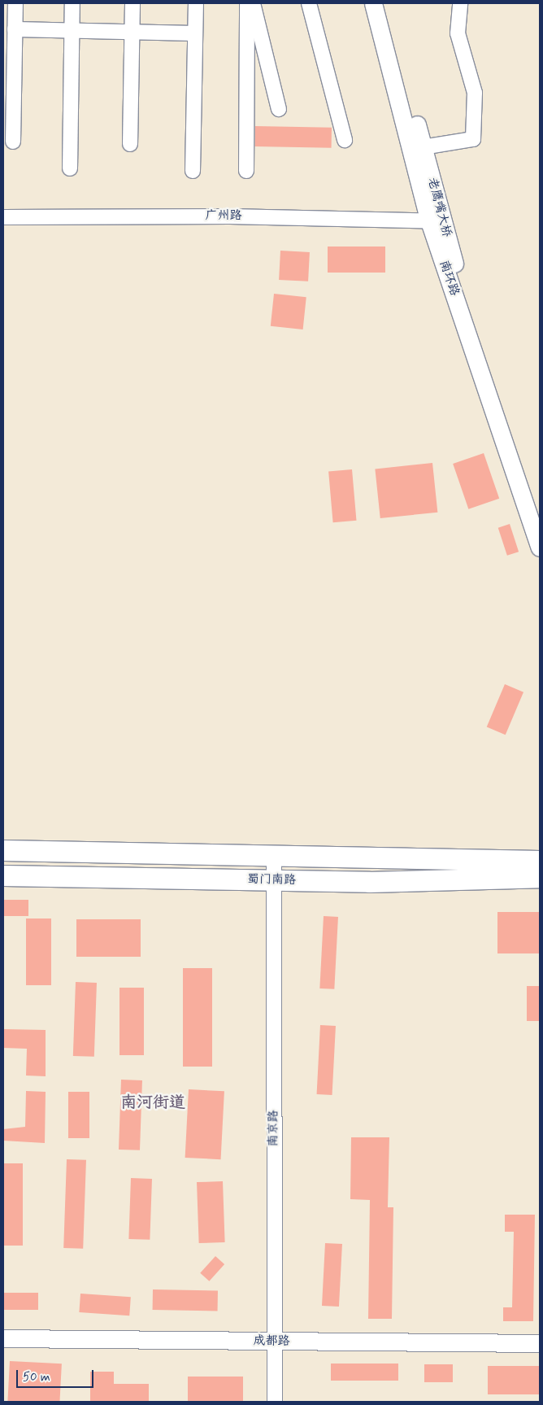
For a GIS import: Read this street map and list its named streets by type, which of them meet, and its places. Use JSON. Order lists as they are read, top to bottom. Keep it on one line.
{"streets":{"highway":["蜀门南路"],"main road":["老鹰嘴大桥","南环路","成都路"],"street":["广州路","南京路"]},"crossings":[["老鹰嘴大桥","广州路"],["老鹰嘴大桥","南环路"],["广州路","南环路"],["蜀门南路","南京路"],["南京路","成都路"]],"districts":["南河街道"],"scale_bar":"50 m"}
